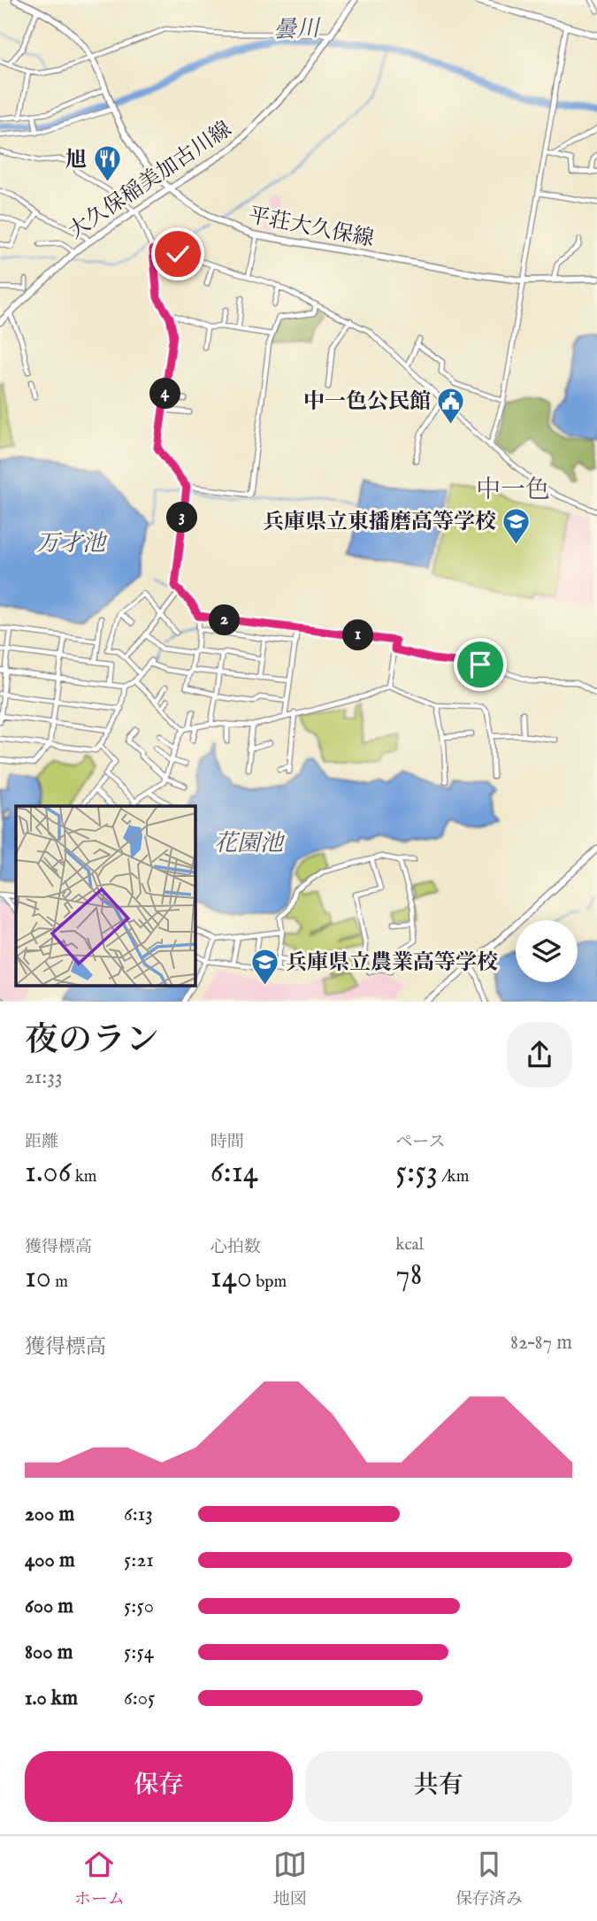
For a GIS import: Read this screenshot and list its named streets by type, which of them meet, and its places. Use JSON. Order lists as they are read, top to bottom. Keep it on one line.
{"streets":{"main road":["大久保稲美加古川線","平荘大久保線"]},"crossings":[["大久保稲美加古川線","平荘大久保線"]],"districts":["中一色"],"water":["曇川","万才池","花園池"],"places":{"restaurant":["旭"],"public building":["中一色公民館"],"school or university":["兵庫県立東播磨高等学校","兵庫県立農業高等学校"]},"page":{"pins":["4","3","2","1"],"heading":["夜のラン","21:33"],"stats":[["距離","1.06 km"],["時間","6:14"],["ペース","5:53 /km"],["獲得標高","10 m"],["心拍数","140 bpm"],["kcal","78"]],"chart":["獲得標高","82–87 m"],"list":[{"name":"200 m","note":"6:13"},{"name":"400 m","note":"5:21"},{"name":"600 m","note":"5:50"},{"name":"800 m","note":"5:54"},{"name":"1.0 km","note":"6:05"}],"buttons":["保存","共有"],"tabs":["ホーム","地図","保存済み"]}}
